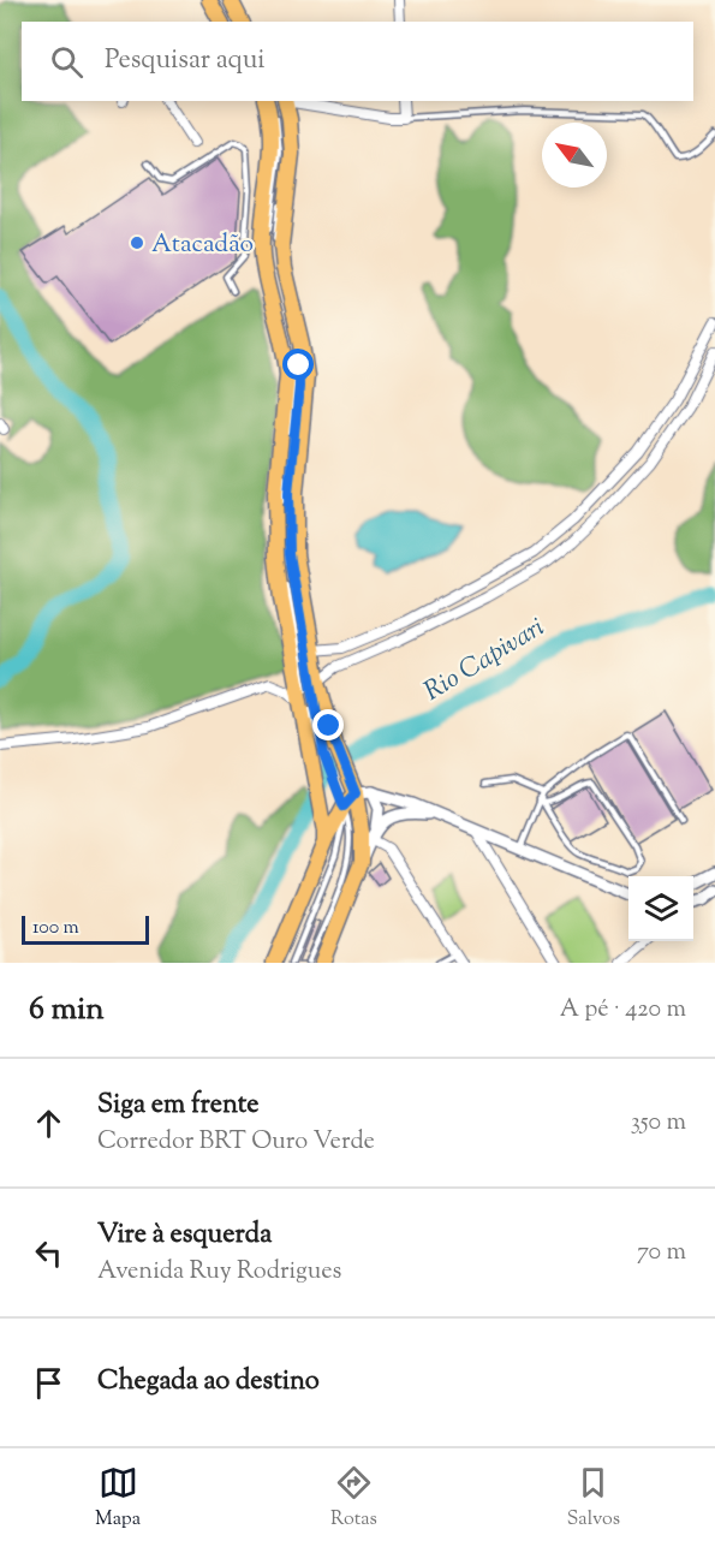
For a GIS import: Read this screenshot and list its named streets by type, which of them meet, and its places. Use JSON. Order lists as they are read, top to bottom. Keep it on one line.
{"water":["Rio Capivari"],"places":["Atacadão"],"scale_bar":"100 m","north":"top left","page":{"search":"Pesquisar aqui","scale":"100 m","heading":["6 min","A pé · 420 m"],"list":[["Siga em frente","Corredor BRT Ouro Verde","350 m"],["Vire à esquerda","Avenida Ruy Rodrigues","70 m"],"Chegada ao destino"],"nav":["Mapa","Rotas","Salvos"]}}
